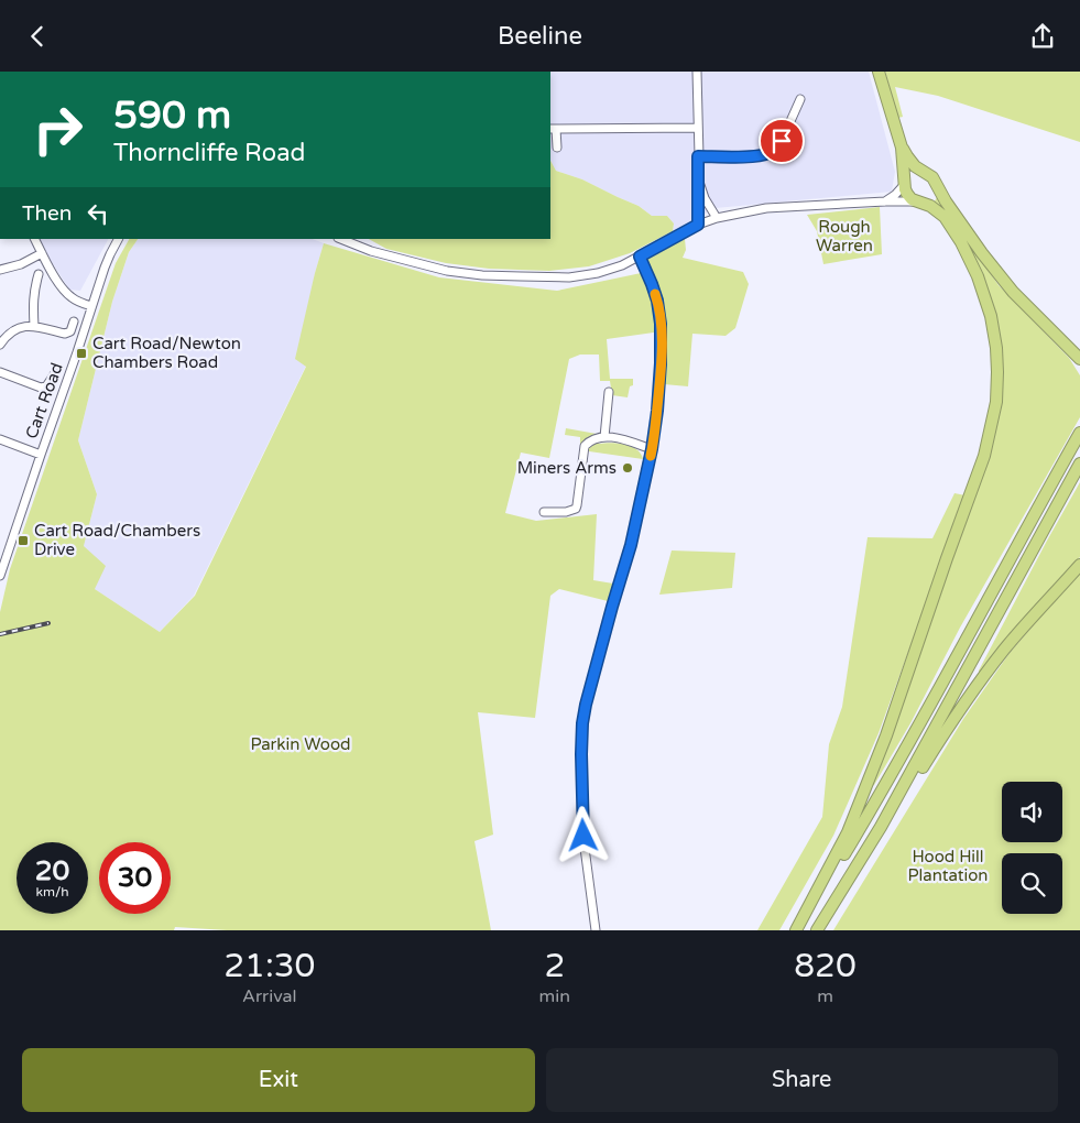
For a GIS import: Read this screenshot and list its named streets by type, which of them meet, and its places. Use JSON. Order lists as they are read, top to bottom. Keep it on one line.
{"streets":{"street":["Cart Road"]},"parks":["Rough Warren","Parkin Wood","Hood Hill Plantation"],"places":{"transit":["Cart Road/Newton Chambers Road","Cart Road/Chambers Drive"],"other":["Miners Arms"]},"page":{"header":"Beeline","turn":["590 m","Thorncliffe Road"],"then":"Then","speed":"20 km/h","limit":"30","eta":["21:30","Arrival","2","min","820","m"],"buttons":["Exit","Share"]}}
